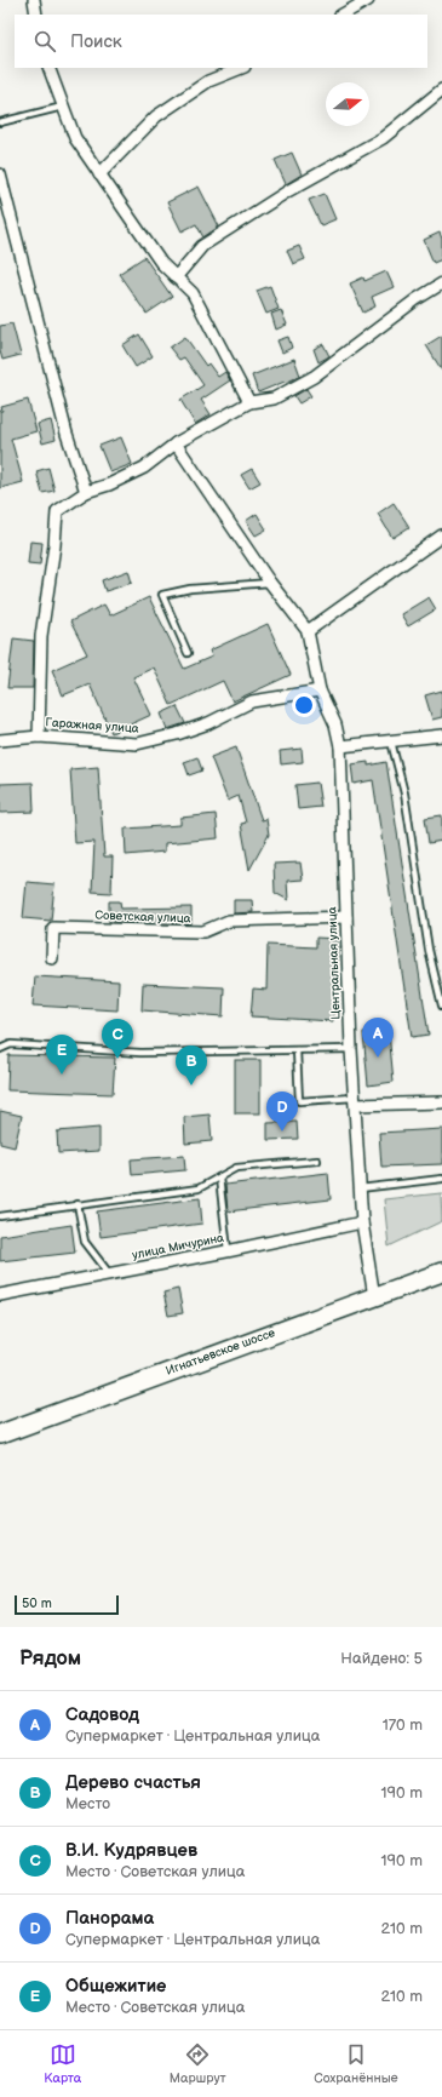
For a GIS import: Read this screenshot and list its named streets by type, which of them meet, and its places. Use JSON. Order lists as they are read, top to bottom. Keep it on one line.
{"streets":{"main road":["Игнатьевское шоссе"],"street":["Гаражная улица","Советская улица","Центральная улица","улица Мичурина"]},"crossings":[["Гаражная улица","Центральная улица"],["Советская улица","Центральная улица"],["Центральная улица","улица Мичурина"],["Центральная улица","Игнатьевское шоссе"]],"scale_bar":"50 m","north":"right","page":{"search":"Поиск","pins":["A","C","E","B","D"],"scale":"50 m","heading":["Рядом","Найдено: 5"],"list":[{"mark":"A","name":"Садовод","note":"Супермаркет · Центральная улица","value":"170 m"},{"mark":"B","name":"Дерево счастья","note":"Место","value":"190 m"},{"mark":"C","name":"В.И. Кудрявцев","note":"Место · Советская улица","value":"190 m"},{"mark":"D","name":"Панорама","note":"Супермаркет · Центральная улица","value":"210 m"},{"mark":"E","name":"Общежитие","note":"Место · Советская улица","value":"210 m"}],"nav":["Карта","Маршрут","Сохранённые"]}}
